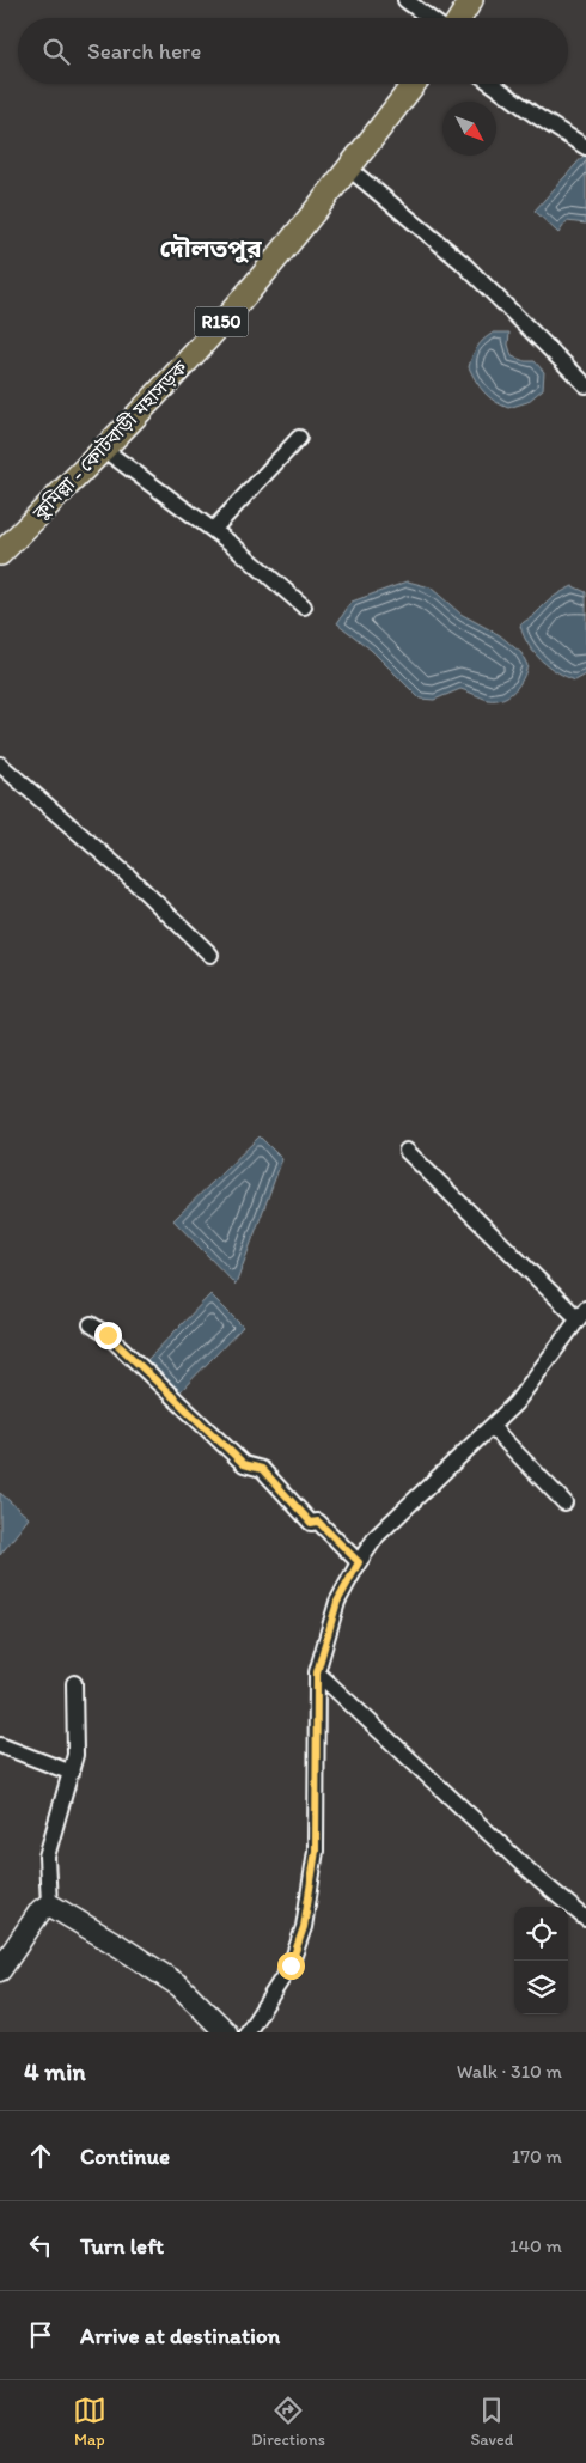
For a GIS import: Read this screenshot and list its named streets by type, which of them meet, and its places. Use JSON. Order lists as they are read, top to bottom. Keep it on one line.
{"streets":{"main road":["R150","কুমিল্লা - কোটবাড়ী মহাসড়ক"]},"districts":["দৌলতপুর"],"north":"bottom right","page":{"search":"Search here","heading":["4 min","Walk · 310 m"],"list":[["Continue","170 m"],["Turn left","140 m"],"Arrive at destination"],"nav":["Map","Directions","Saved"]}}
